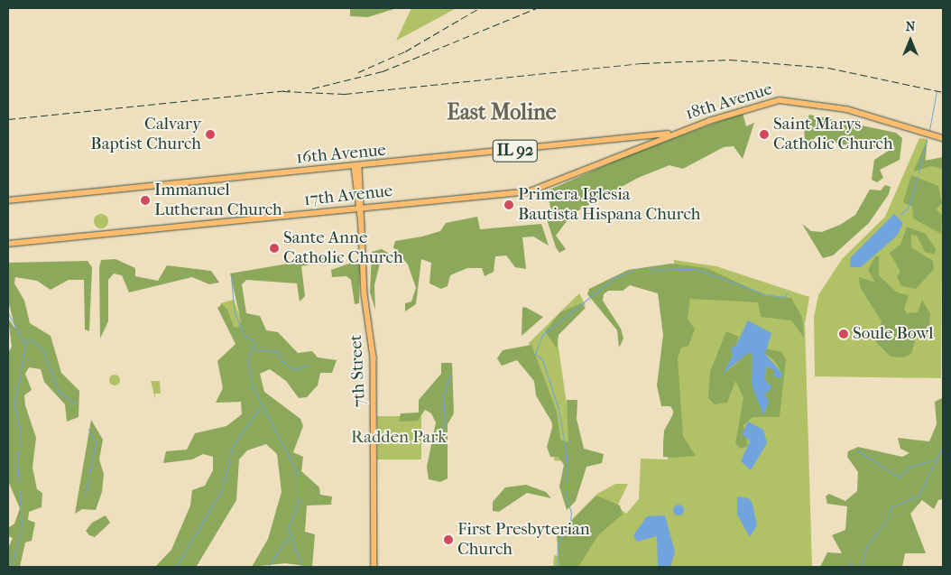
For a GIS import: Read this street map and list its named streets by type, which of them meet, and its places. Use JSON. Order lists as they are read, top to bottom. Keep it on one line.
{"streets":{"main road":["18th Avenue","IL 92","16th Avenue","17th Avenue","7th Street"]},"crossings":[["18th Avenue","16th Avenue"],["18th Avenue","17th Avenue"],["16th Avenue","7th Street"],["17th Avenue","7th Street"]],"districts":["East Moline"],"parks":["Radden Park"],"places":["Calvary Baptist Church","Saint Marys Catholic Church","Immanuel Lutheran Church","Primera Iglesia Bautista Hispana Church","Sante Anne Catholic Church","Soule Bowl","First Presbyterian Church"],"north":"top"}
